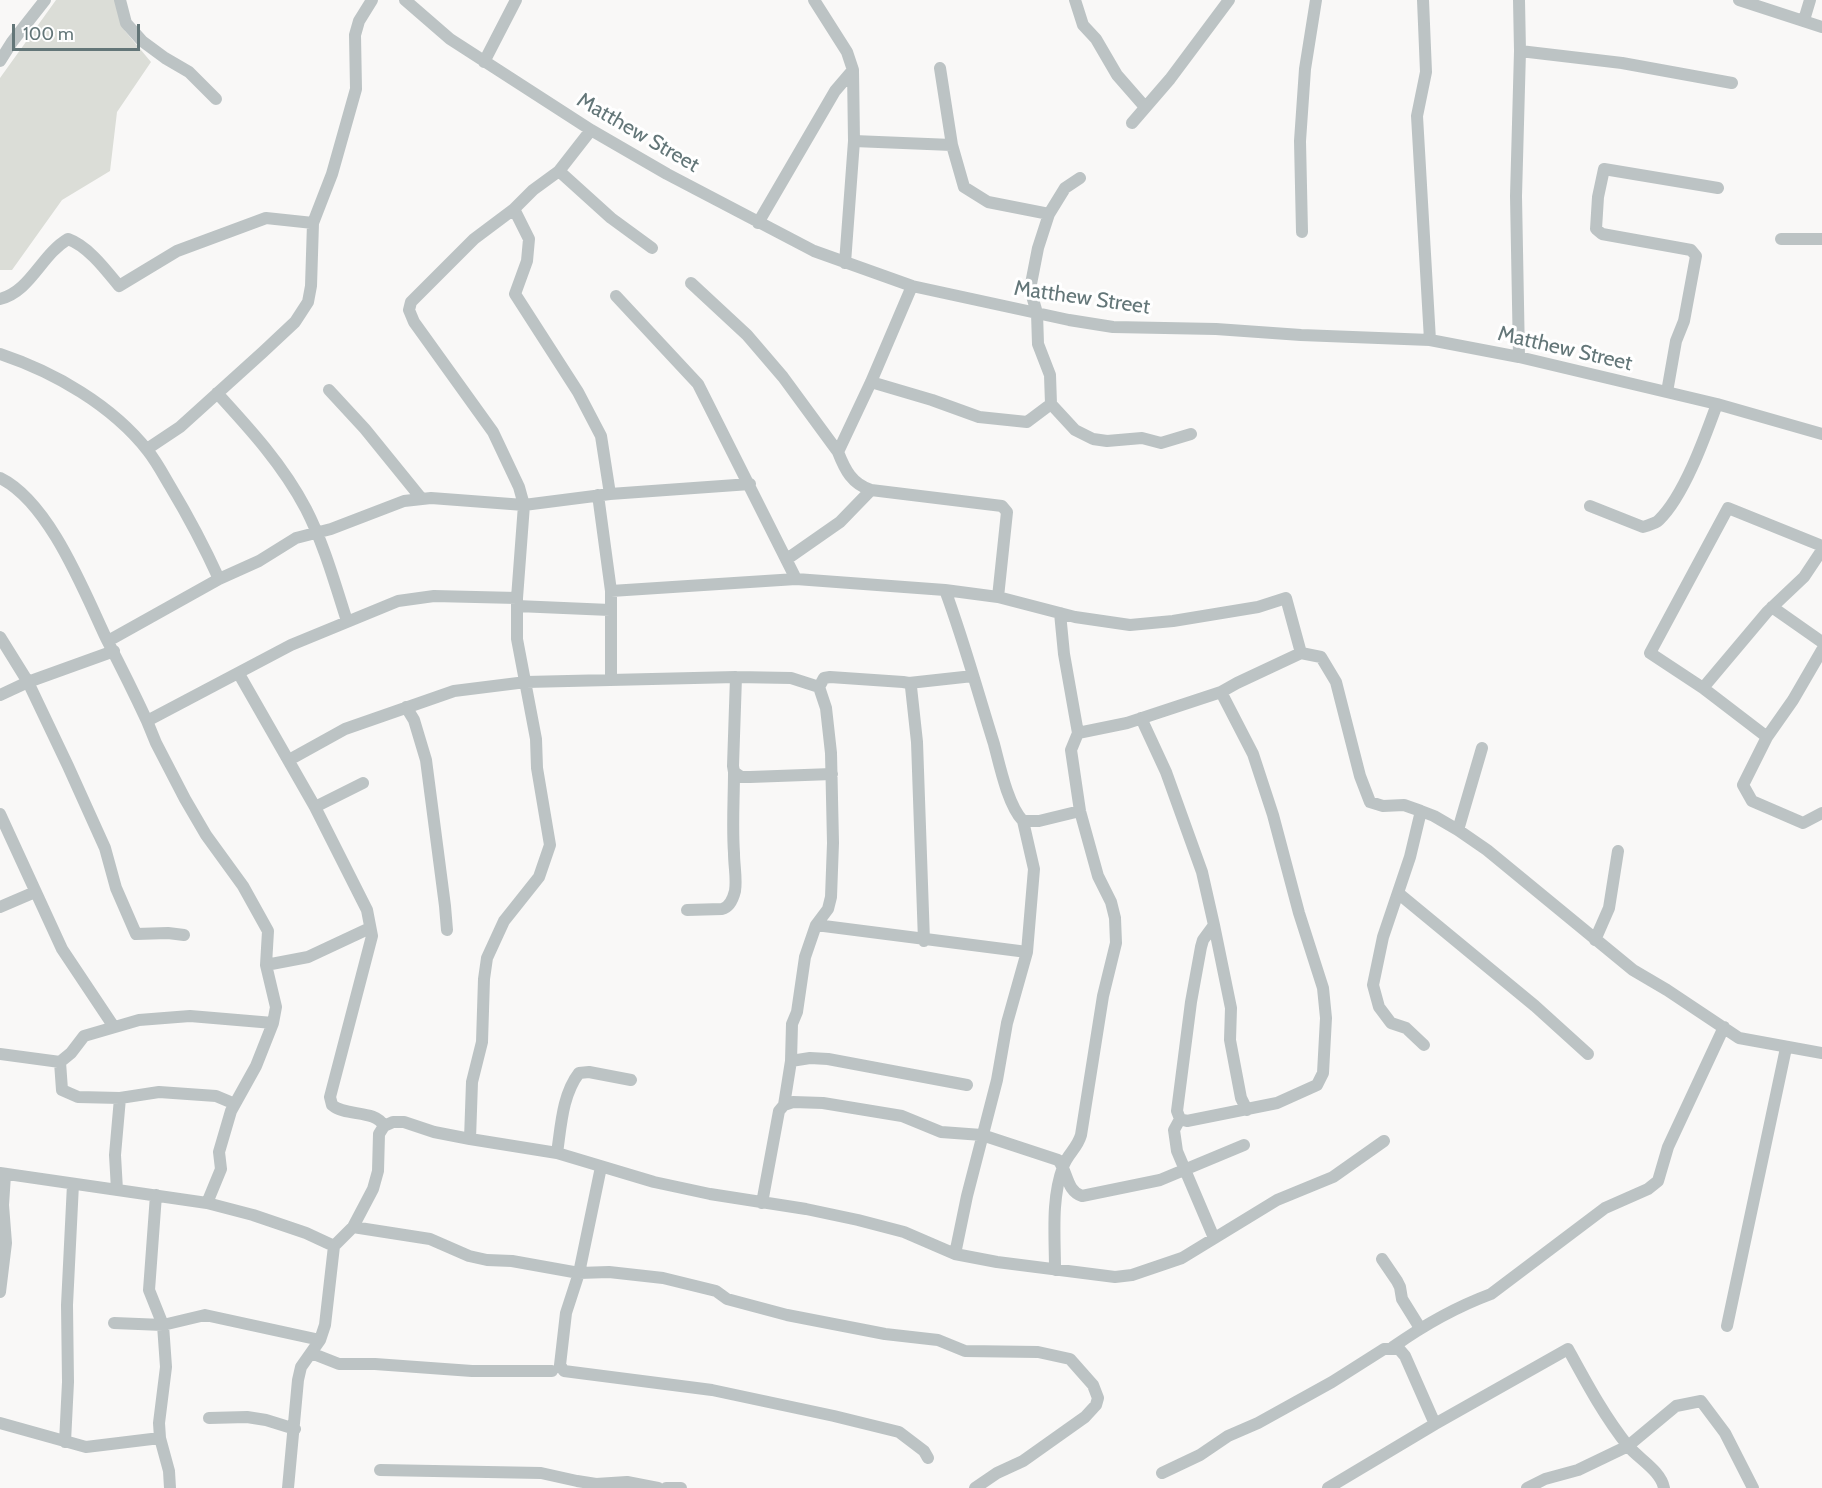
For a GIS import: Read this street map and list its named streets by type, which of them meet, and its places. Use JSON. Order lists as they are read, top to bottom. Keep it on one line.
{"streets":{"street":["Matthew Street"]},"scale_bar":"100 m"}
